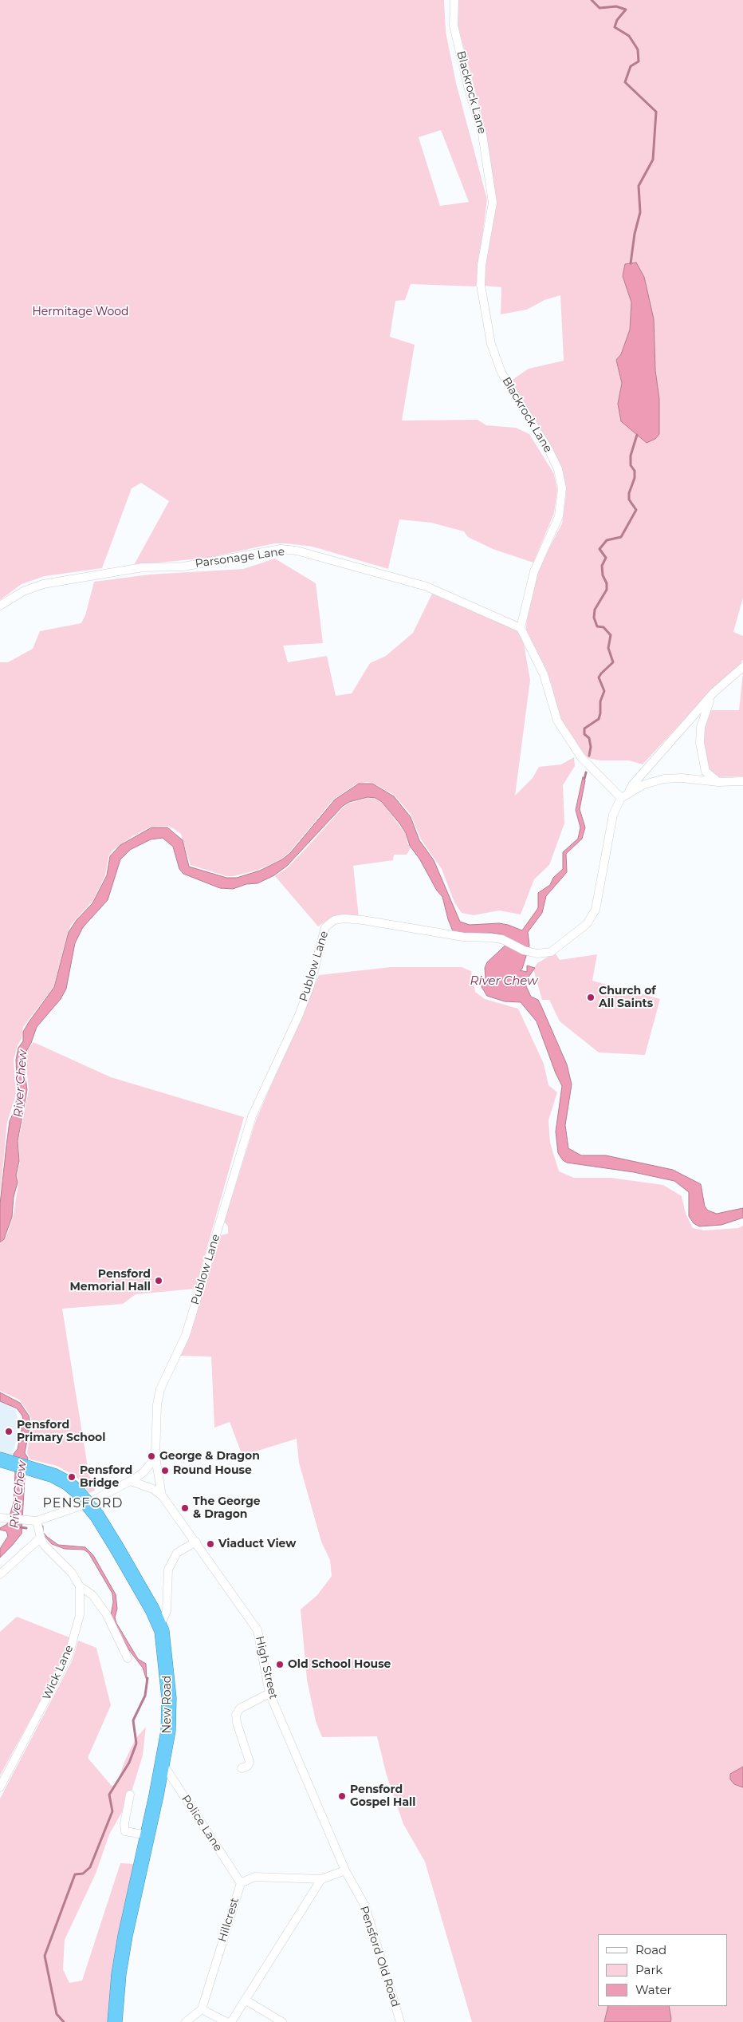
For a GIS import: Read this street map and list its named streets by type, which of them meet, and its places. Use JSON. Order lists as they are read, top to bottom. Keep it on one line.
{"streets":{"highway":["New Road"],"street":["Blackrock Lane","Parsonage Lane","Publow Lane","High Street","Wick Lane","Police Lane","Hillcrest","Pensford Old Road"]},"crossings":[["Blackrock Lane","Parsonage Lane"],["Publow Lane","High Street"],["High Street","Hillcrest"],["High Street","Pensford Old Road"],["New Road","Police Lane"],["Police Lane","Hillcrest"],["Hillcrest","Pensford Old Road"]],"districts":["PENSFORD"],"water":["River Chew"],"parks":["Hermitage Wood"],"places":["Church of All Saints","Pensford Memorial Hall","Pensford Primary School","George & Dragon","Round House","Pensford Bridge","The George & Dragon","Viaduct View","Old School House","Pensford Gospel Hall"],"legend":["Road","Park","Water"]}
